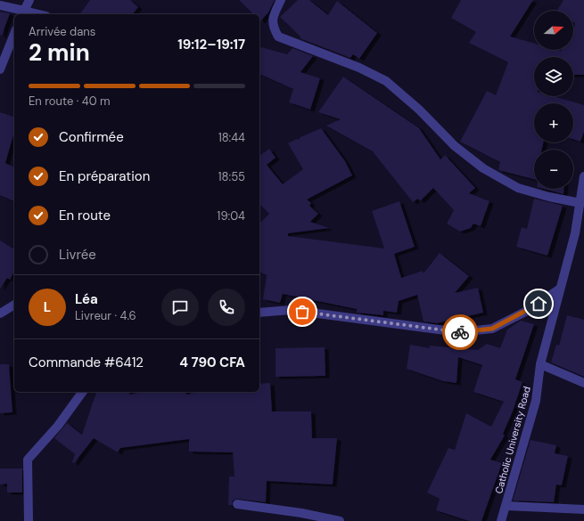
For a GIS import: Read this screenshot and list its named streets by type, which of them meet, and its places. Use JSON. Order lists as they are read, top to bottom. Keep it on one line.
{"streets":{"street":["Catholic University Road"]},"north":"right","page":{"map_buttons":["+","−"],"heading":["2 min","Arrivée dans","19:12–19:17"],"panel":["Léa","Livreur · 4.6","Commande #6412","4 790 CFA"],"bar":"En route · 40 m","list":[["Confirmée","18:44"],["En préparation","18:55"],["En route","19:04"],"Livrée"],"round":"L"}}
